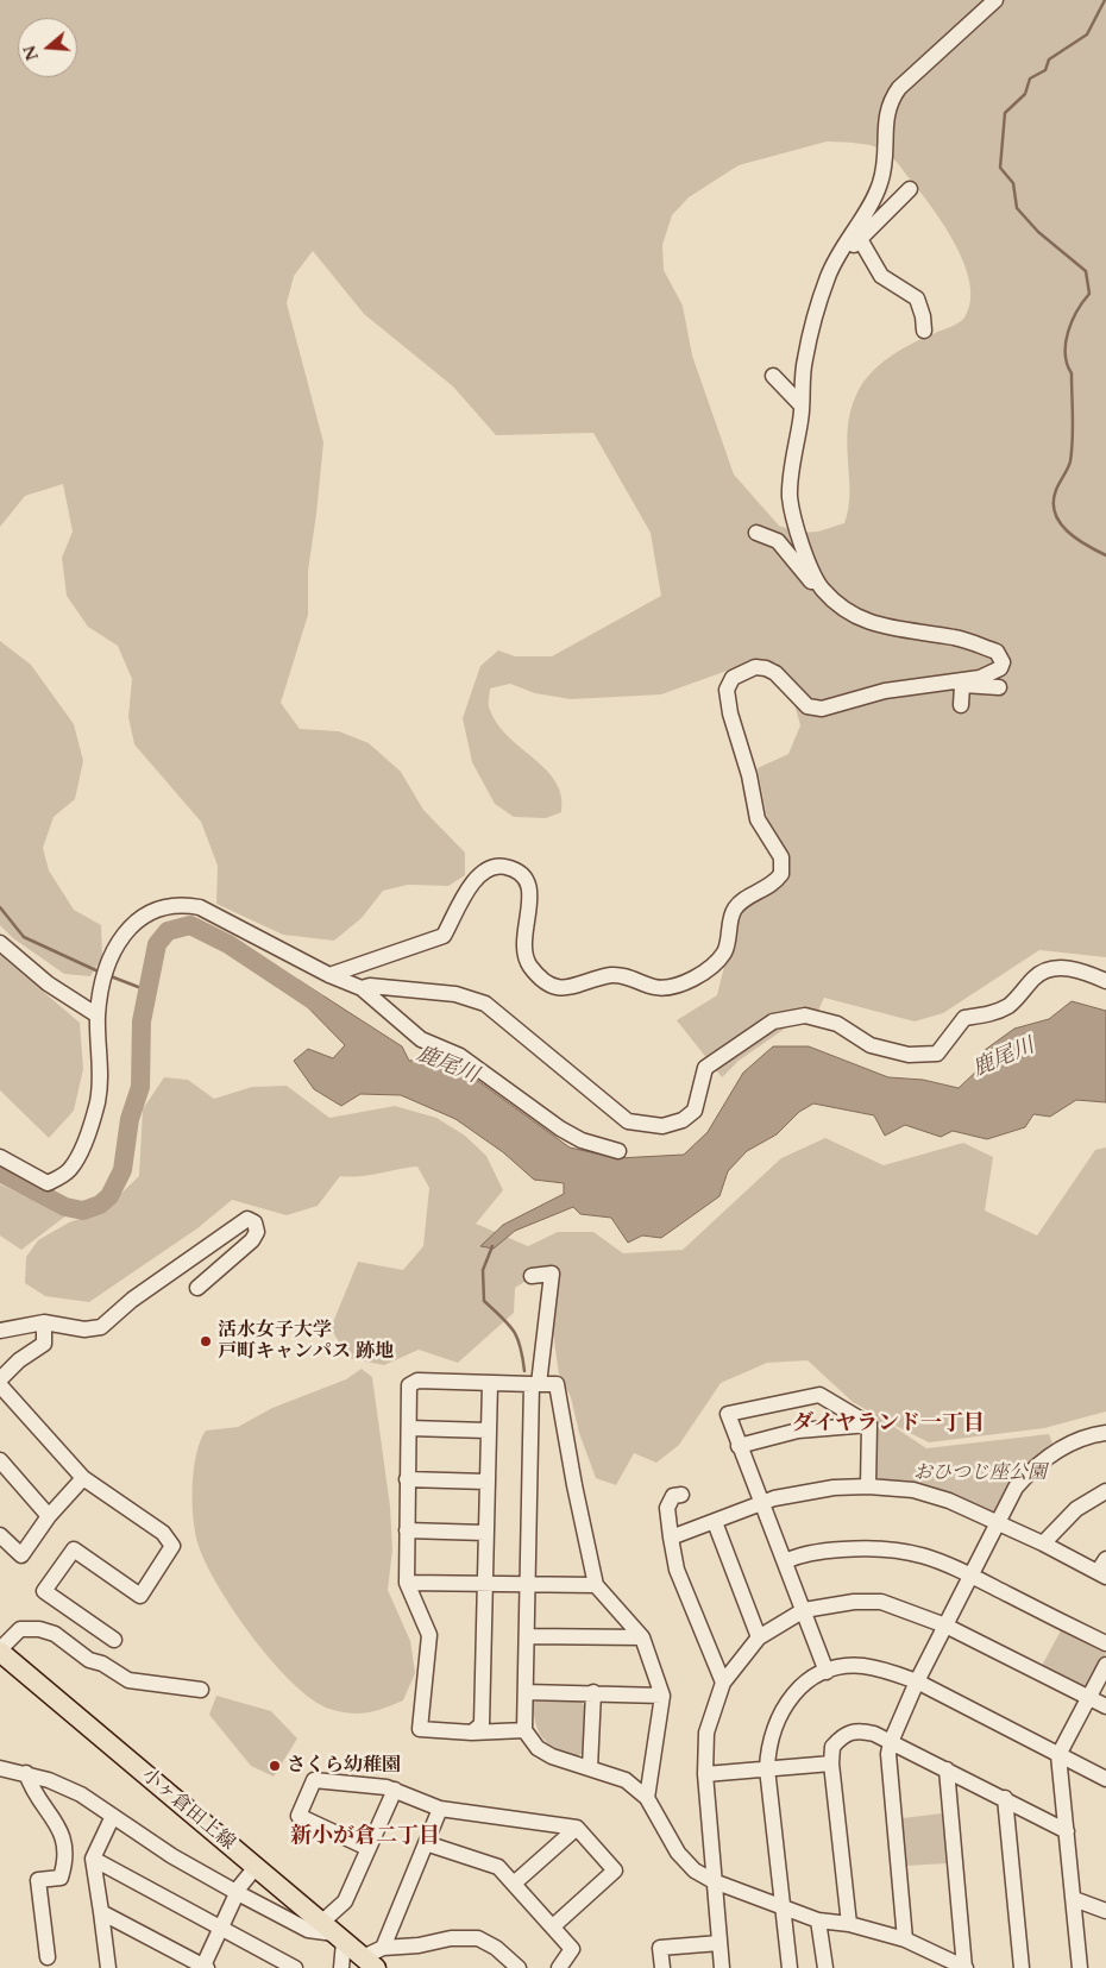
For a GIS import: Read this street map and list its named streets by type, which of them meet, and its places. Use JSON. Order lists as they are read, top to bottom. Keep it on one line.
{"streets":{"main road":["小ヶ倉田上線"]},"districts":["ダイヤランド一丁目","新小が倉二丁目"],"water":["鹿尾川"],"parks":["おひつじ座公園"],"places":["活水女子大学 戸町キャンパス 跡地","さくら幼稚園"],"north":"left"}
